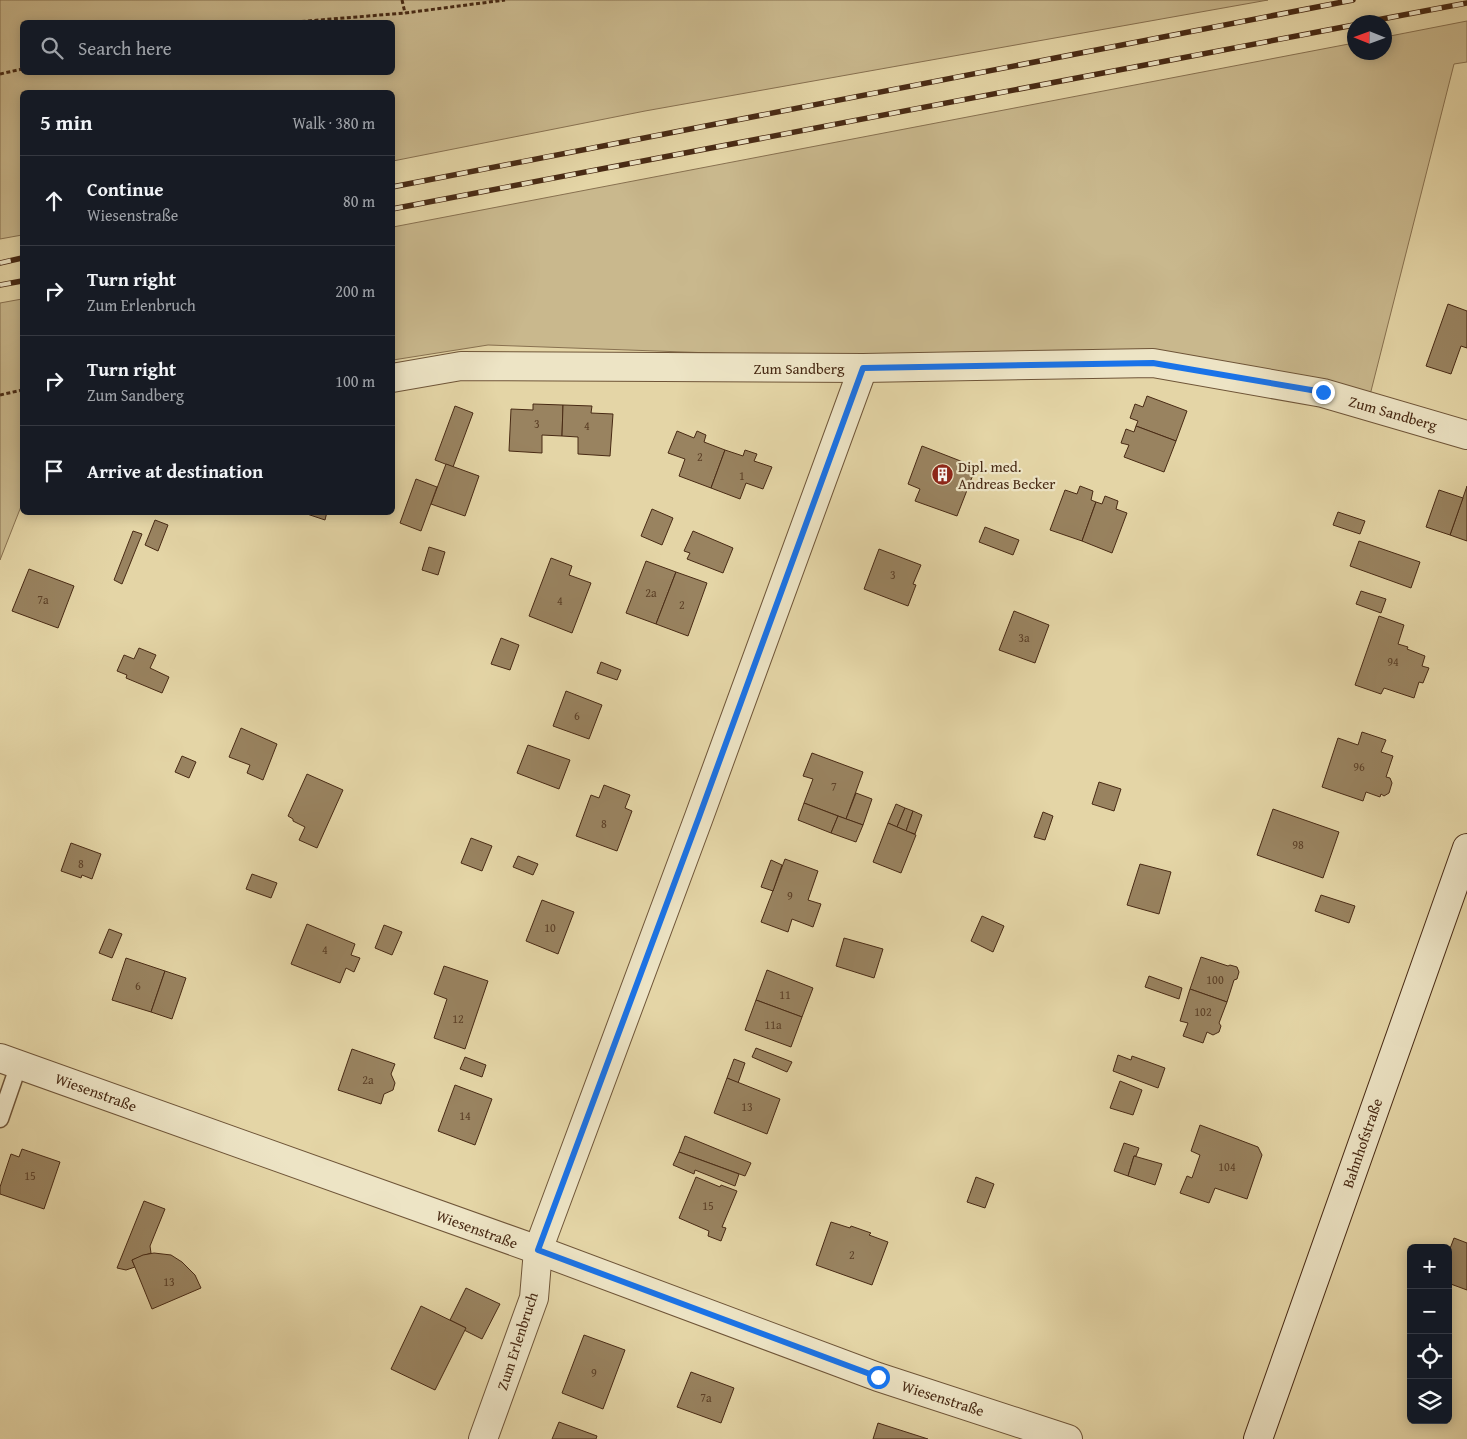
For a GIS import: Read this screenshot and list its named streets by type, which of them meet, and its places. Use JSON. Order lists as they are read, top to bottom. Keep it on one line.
{"streets":{"street":["Zum Sandberg","Wiesenstraße","Bahnhofstraße","Zum Erlenbruch"]},"crossings":[["Zum Sandberg","Zum Erlenbruch"],["Wiesenstraße","Zum Erlenbruch"]],"places":{"building":["Dipl. med. Andreas Becker"]},"house_numbers":["3","4","2","1","3","2a","7a","4","2","3a","94","6","96","7","8","98","8","9","10","4","100","6","11","102","12","11a","2a","13","14","104","15","15","2","13","9","7a"],"north":"left","page":{"search":"Search here","heading":["5 min","Walk · 380 m"],"list":[["Continue","Wiesenstraße","80 m"],["Turn right","Zum Erlenbruch","200 m"],["Turn right","Zum Sandberg","100 m"],"Arrive at destination"],"map_buttons":["+","−"]}}
